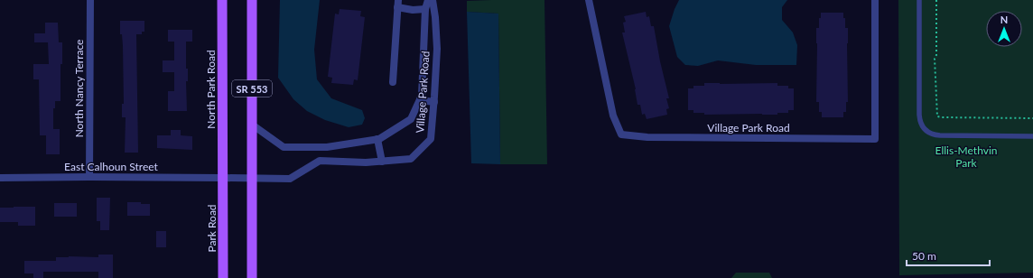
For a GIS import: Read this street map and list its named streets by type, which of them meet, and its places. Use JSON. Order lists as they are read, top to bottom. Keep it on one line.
{"streets":{"main road":["SR 553","North Park Road","Park Road"],"street":["North Nancy Terrace","Village Park Road","East Calhoun Street"]},"crossings":[["North Nancy Terrace","East Calhoun Street"],["SR 553","Village Park Road"],["North Park Road","East Calhoun Street"],["North Park Road","Park Road"],["East Calhoun Street","Park Road"]],"parks":["Ellis-Methvin Park"],"scale_bar":"50 m","north":"top"}
